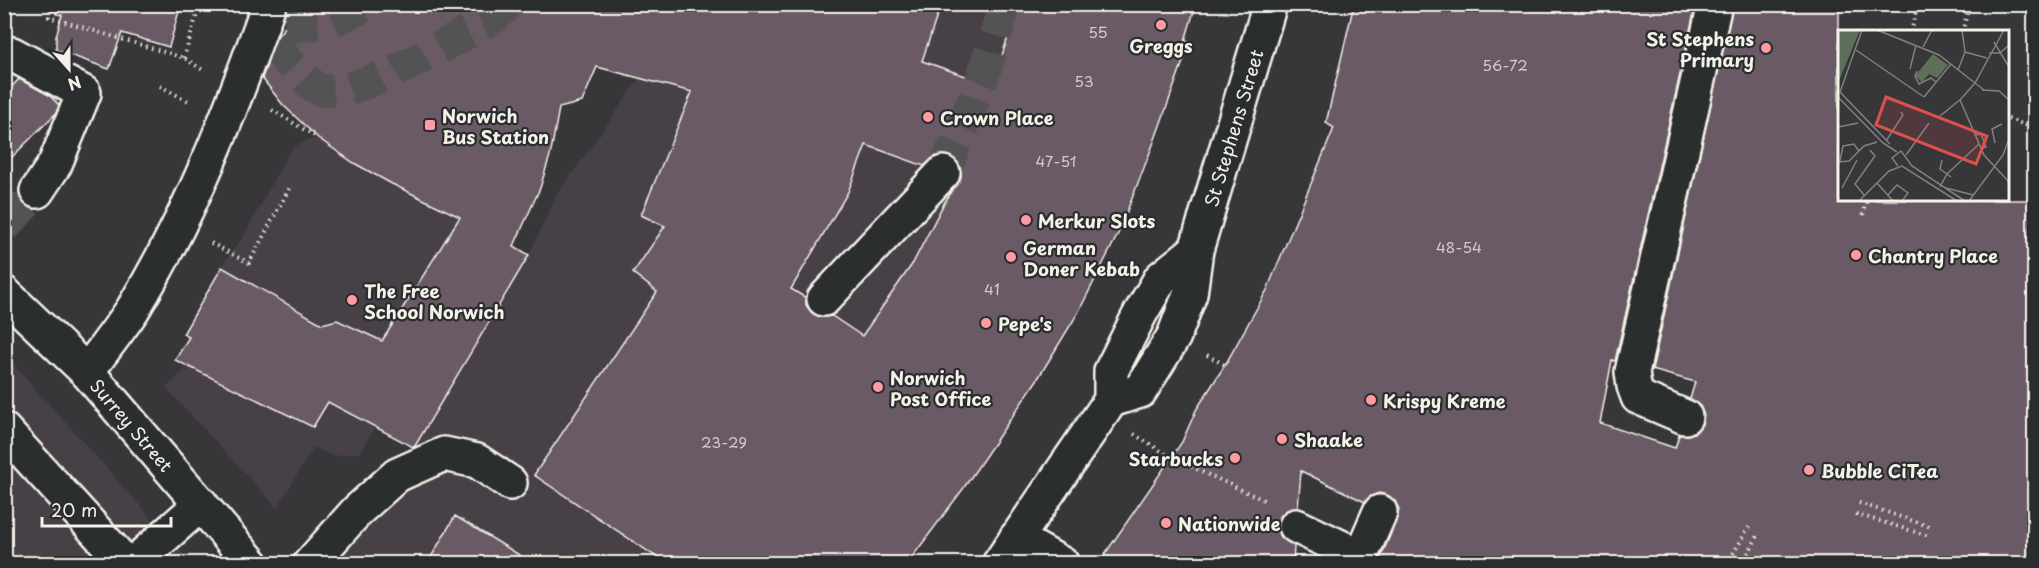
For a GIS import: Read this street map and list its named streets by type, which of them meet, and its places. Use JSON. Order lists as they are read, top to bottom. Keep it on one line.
{"streets":{"street":["St Stephens Street","Surrey Street"]},"places":{"other":["Greggs","St Stephens Primary","Crown Place","Merkur Slots","Chantry Place","German Doner Kebab","The Free School Norwich","Pepe's","Norwich Post Office","Krispy Kreme","Shaake","Starbucks","Bubble CiTea","Nationwide"],"transit":["Norwich Bus Station"]},"house_numbers":["55","56-72","53","47-51","48-54","41","23-29"],"scale_bar":"20 m","north":"bottom"}
